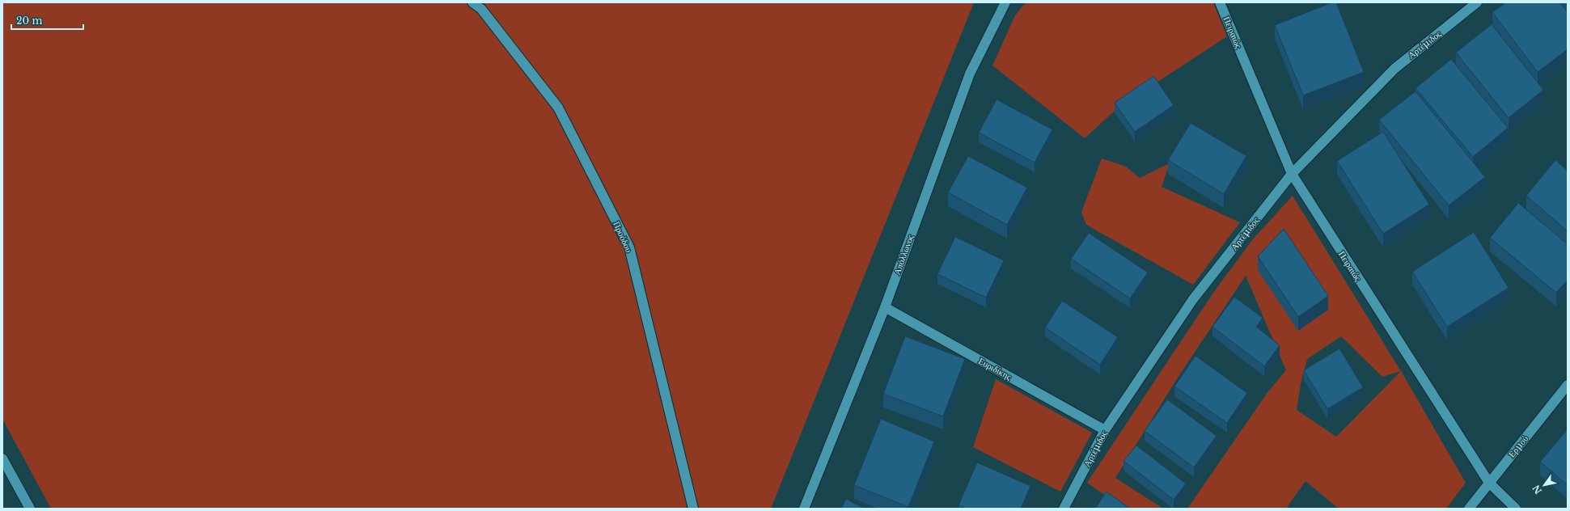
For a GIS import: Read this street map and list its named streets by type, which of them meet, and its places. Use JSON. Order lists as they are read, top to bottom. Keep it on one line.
{"streets":{"street":["Πειραιώς","Αρτέμιδος","Προόδου","Απόλλωνος","Ευριδίκης","Ερμού"]},"crossings":[["Πειραιώς","Αρτέμιδος"],["Πειραιώς","Ερμού"],["Αρτέμιδος","Ευριδίκης"],["Απόλλωνος","Ευριδίκης"]],"scale_bar":"20 m","north":"bottom left"}
